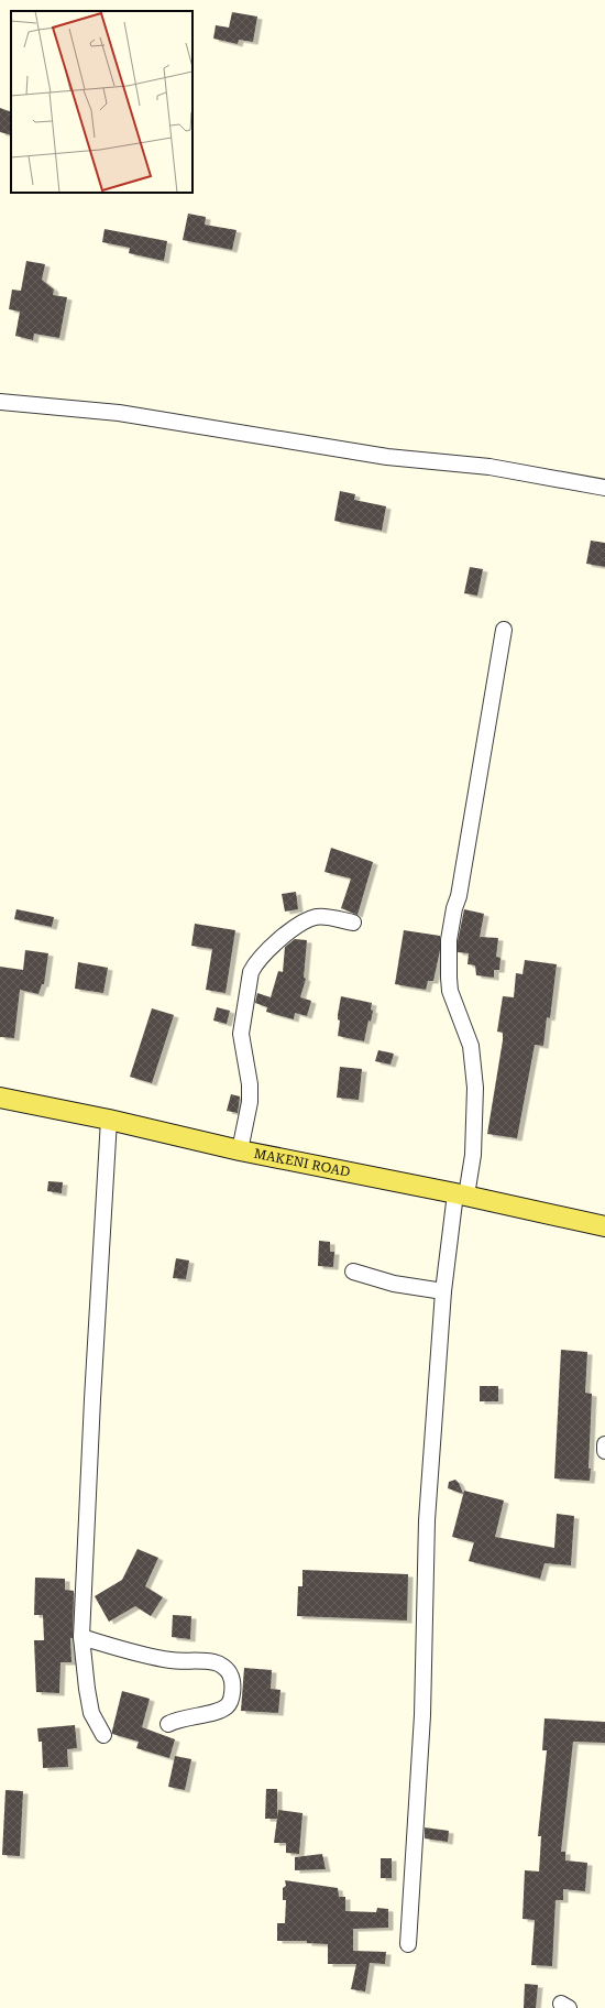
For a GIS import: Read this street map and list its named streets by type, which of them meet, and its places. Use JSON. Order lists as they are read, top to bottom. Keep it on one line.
{"streets":{"main road":["MAKENI ROAD"]}}
